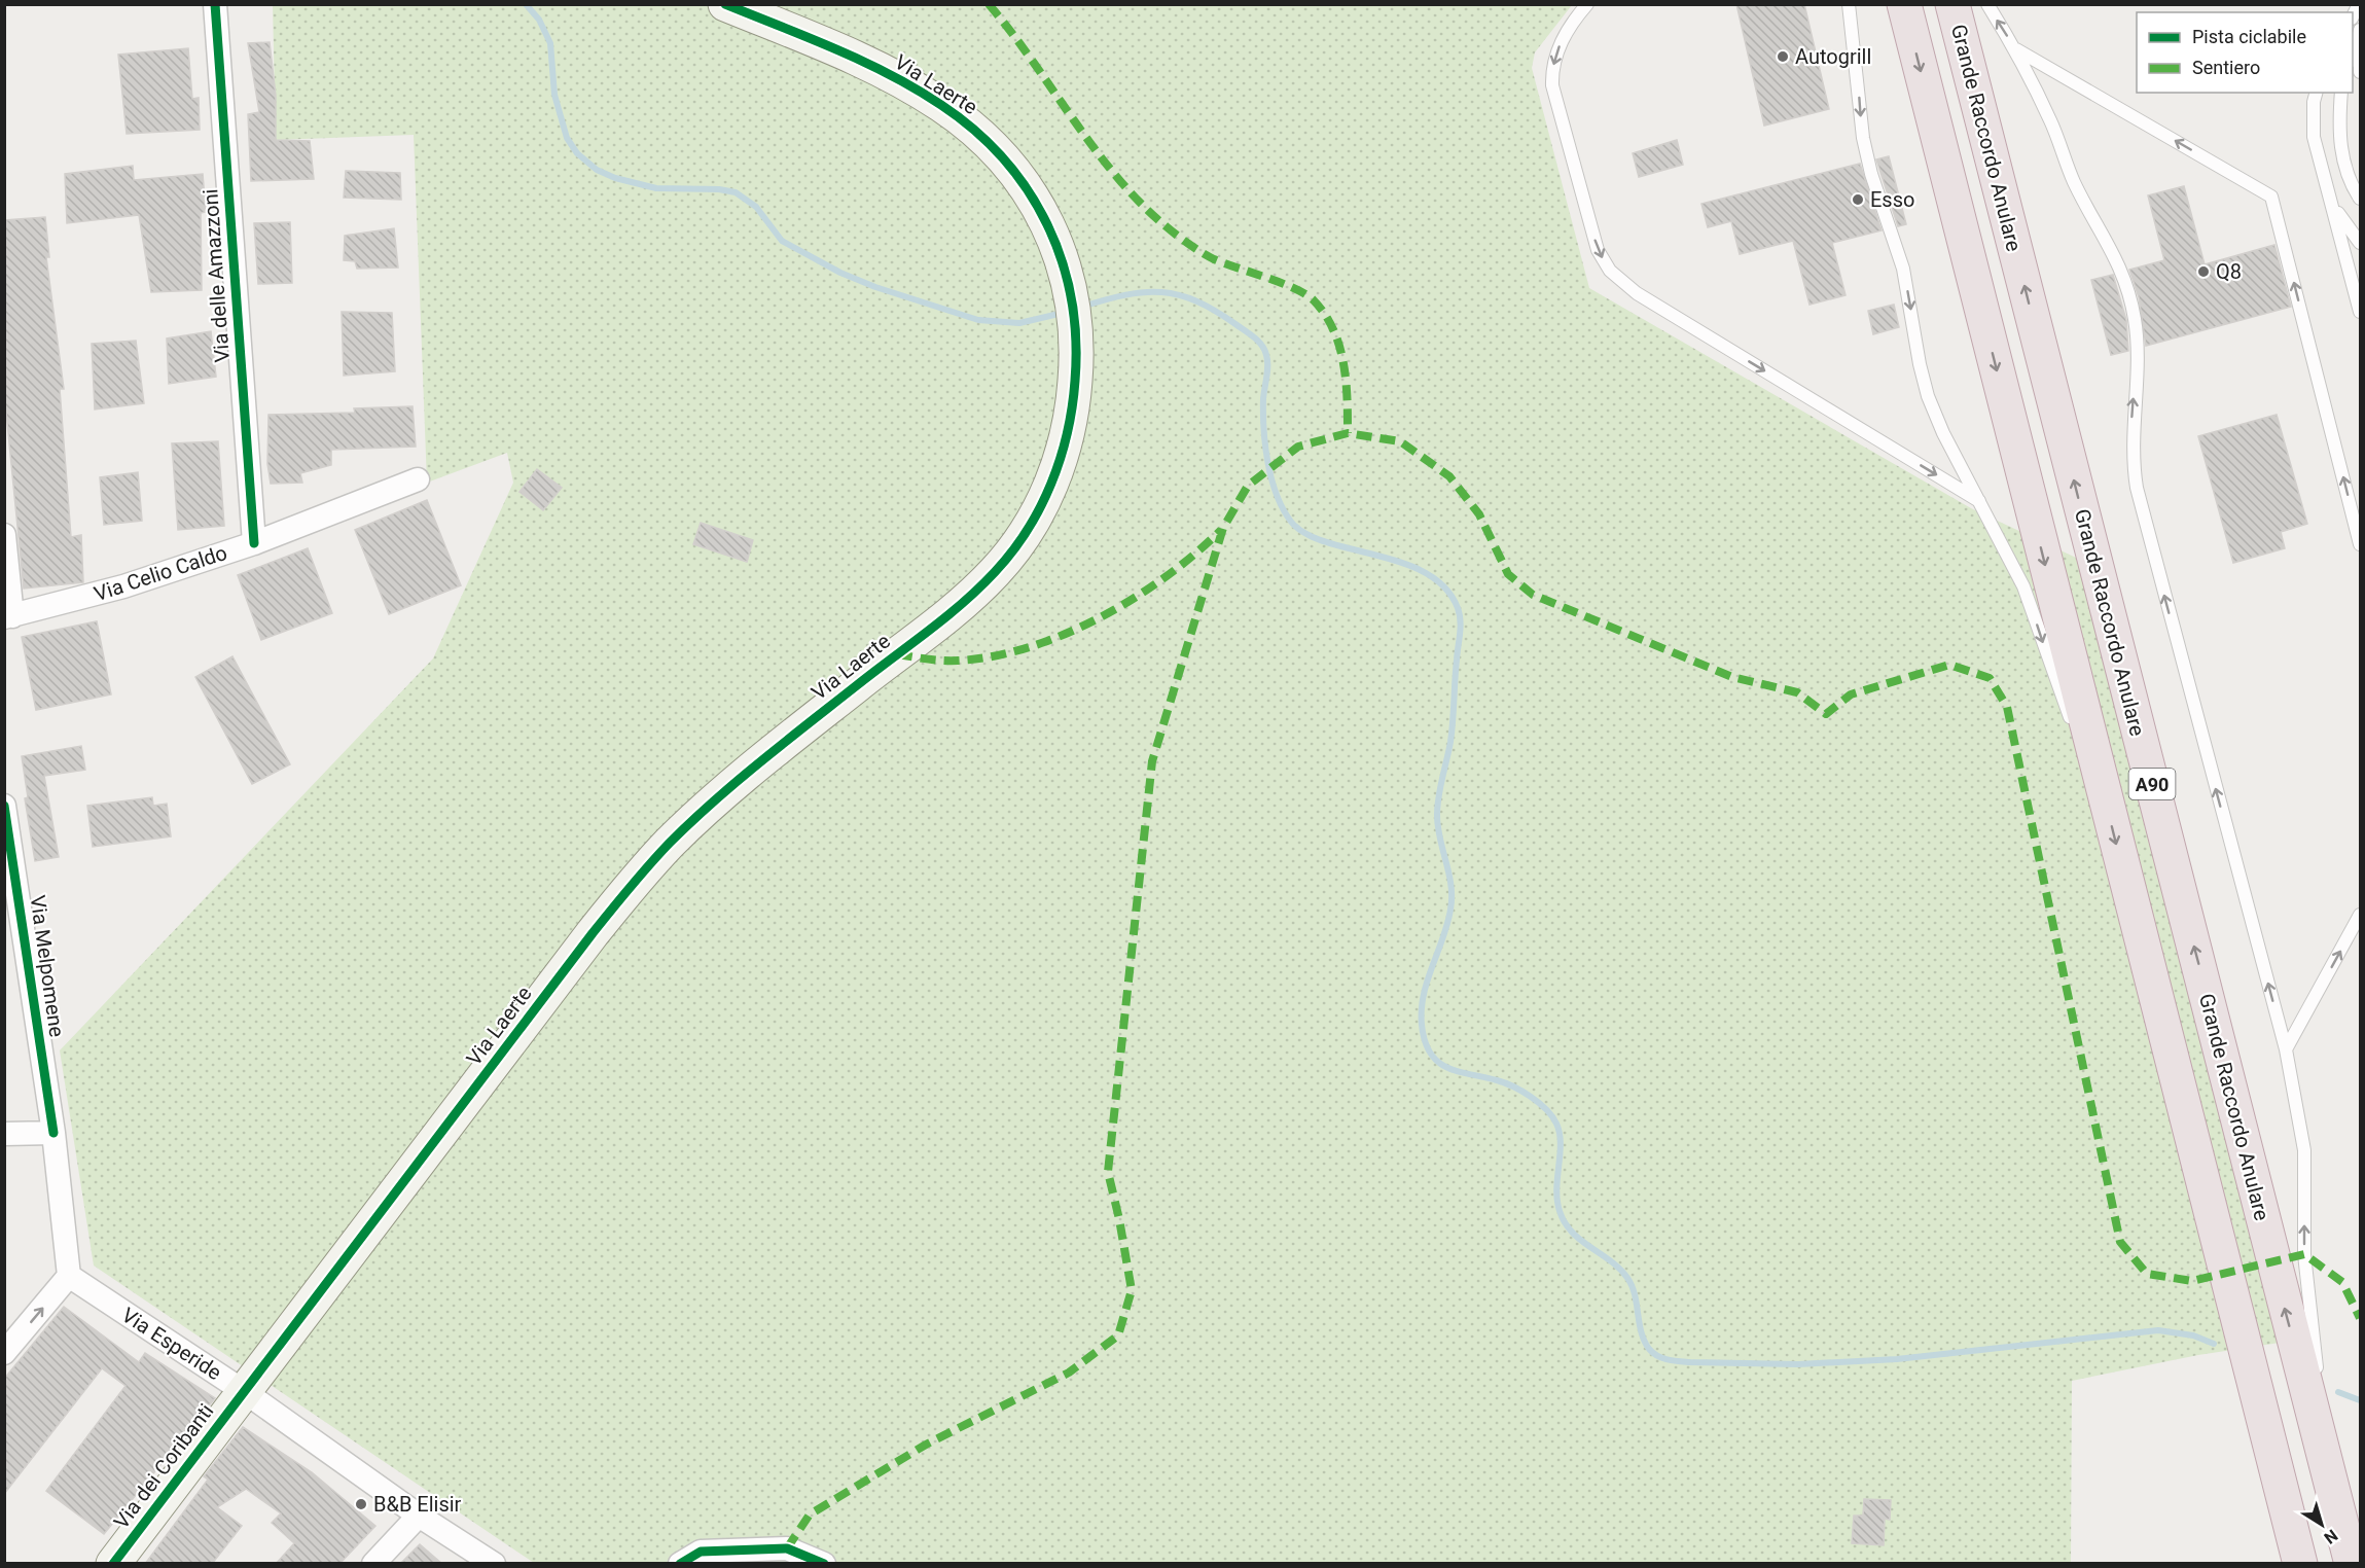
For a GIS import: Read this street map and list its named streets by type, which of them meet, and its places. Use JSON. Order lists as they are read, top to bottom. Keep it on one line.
{"streets":{"highway":["Grande Raccordo Anulare","A90"],"street":["Via Laerte","Via delle Amazzoni","Via Celio Caldo","Via Melpomene","Via Esperide","Via dei Coribanti"]},"crossings":[["Via Laerte","Via Esperide"],["Via Laerte","Via dei Coribanti"],["Via delle Amazzoni","Via Celio Caldo"],["Via Esperide","Via dei Coribanti"]],"places":["Autogrill","Esso","Q8","B&B Elisir"],"legend":["Pista ciclabile","Sentiero"],"north":"bottom right"}
